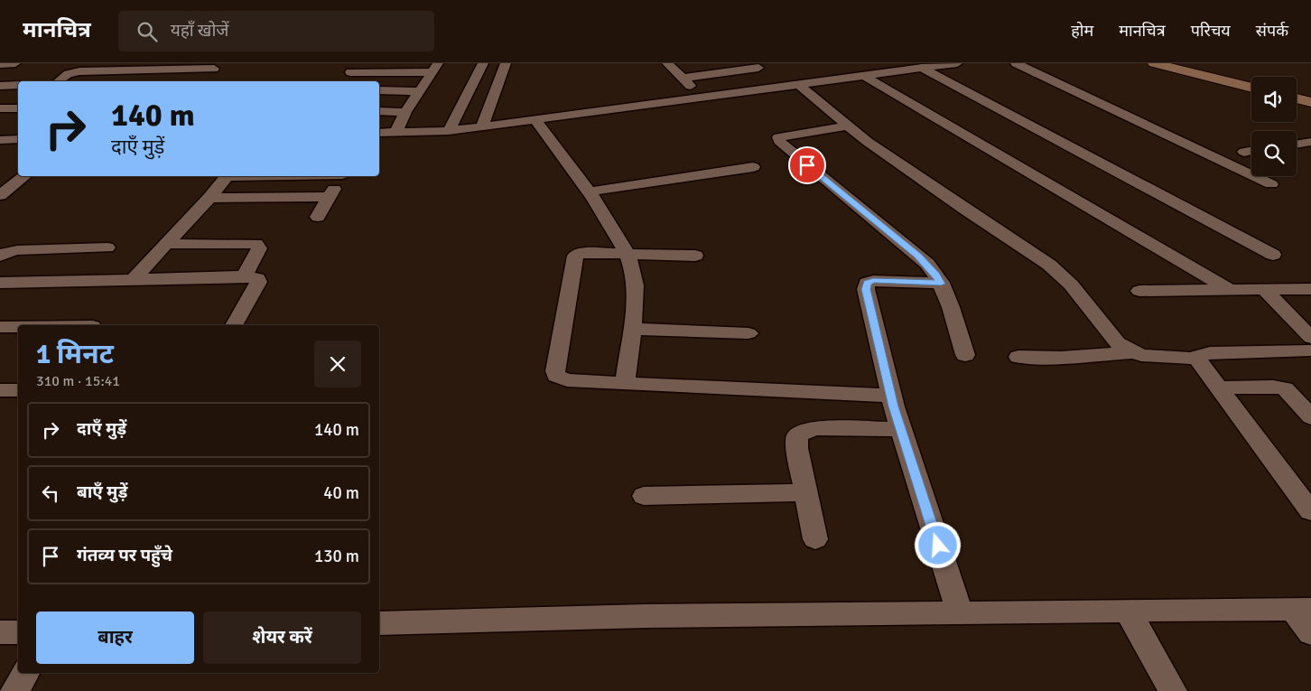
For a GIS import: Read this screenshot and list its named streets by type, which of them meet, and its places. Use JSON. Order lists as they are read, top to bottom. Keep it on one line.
{"page":{"header":"मानचित्र","search":"यहाँ खोजें","nav":["होम","मानचित्र","परिचय","संपर्क"],"turn":["140 m","दाएँ मुड़ें"],"heading":["1 मिनट","310 m · 15:41"],"list":[{"name":"दाएँ मुड़ें","value":"140 m"},{"name":"बाएँ मुड़ें","value":"40 m"},{"name":"गंतव्य पर पहुँचे","value":"130 m"}],"buttons":["बाहर","शेयर करें"]}}
